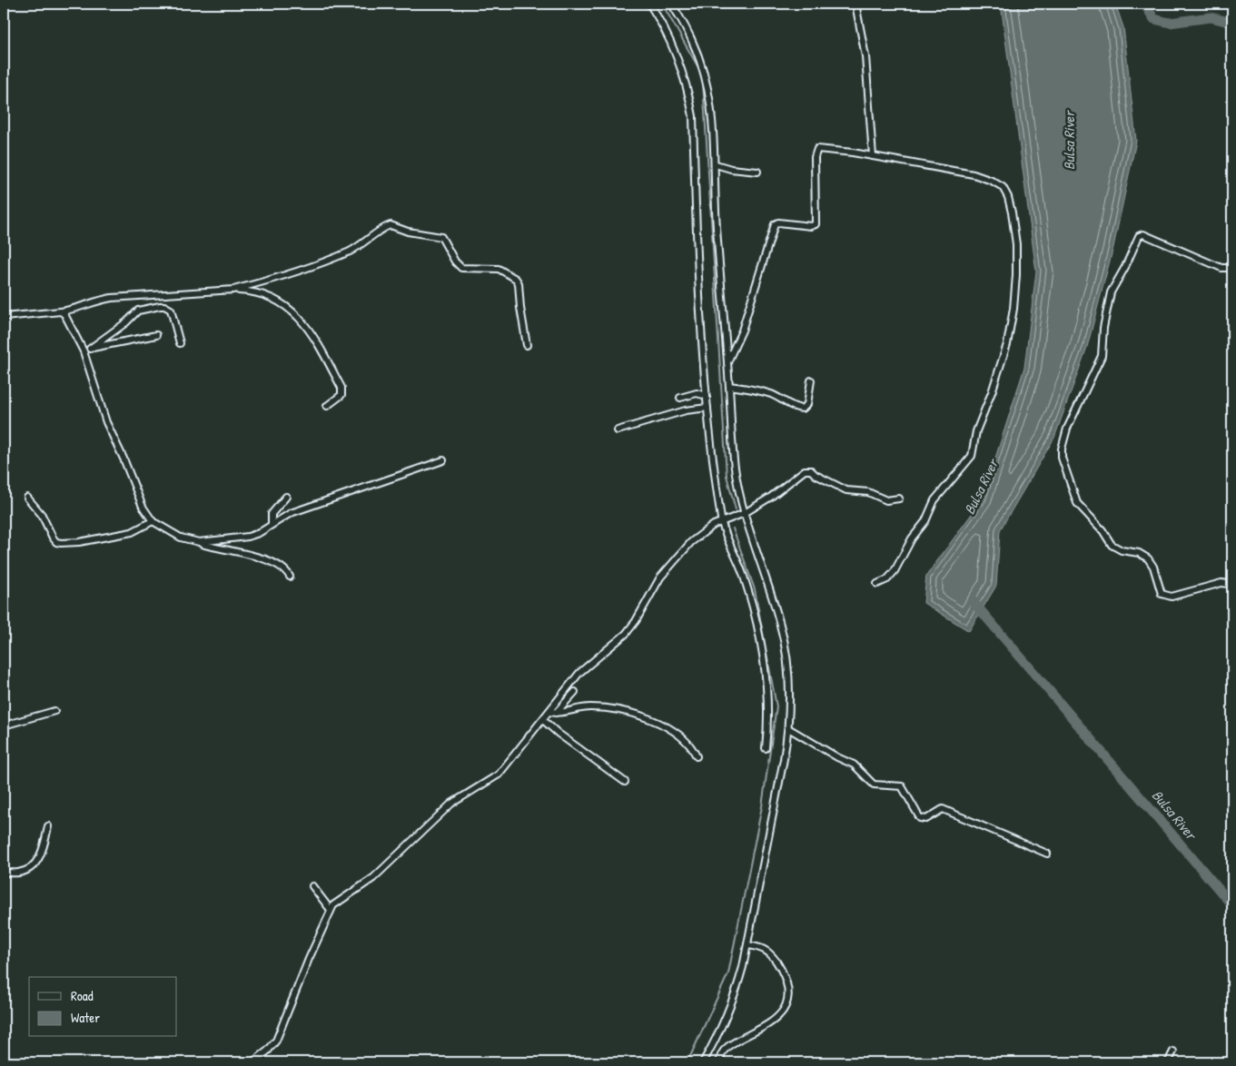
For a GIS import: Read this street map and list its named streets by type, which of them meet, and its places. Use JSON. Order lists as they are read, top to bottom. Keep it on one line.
{"water":["Bulsa River"],"legend":["Road","Water"]}
